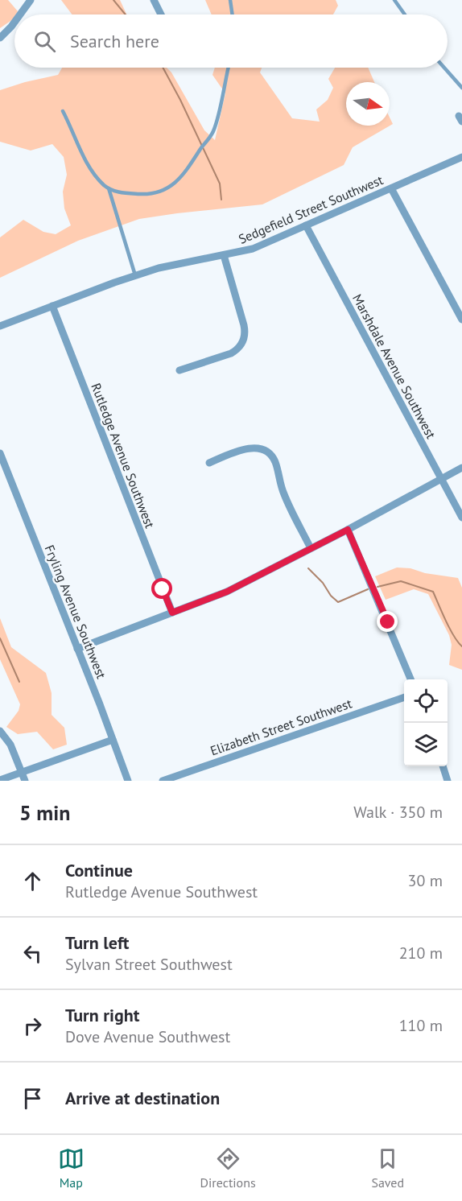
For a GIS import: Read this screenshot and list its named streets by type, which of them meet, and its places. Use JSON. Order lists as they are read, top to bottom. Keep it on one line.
{"streets":{"street":["Sedgefield Street Southwest","Marshdale Avenue Southwest","Rutledge Avenue Southwest","Fryling Avenue Southwest","Elizabeth Street Southwest"]},"crossings":[["Sedgefield Street Southwest","Marshdale Avenue Southwest"],["Sedgefield Street Southwest","Rutledge Avenue Southwest"]],"north":"right","page":{"search":"Search here","heading":["5 min","Walk · 350 m"],"list":[["Continue","Rutledge Avenue Southwest","30 m"],["Turn left","Sylvan Street Southwest","210 m"],["Turn right","Dove Avenue Southwest","110 m"],"Arrive at destination"],"nav":["Map","Directions","Saved"]}}
